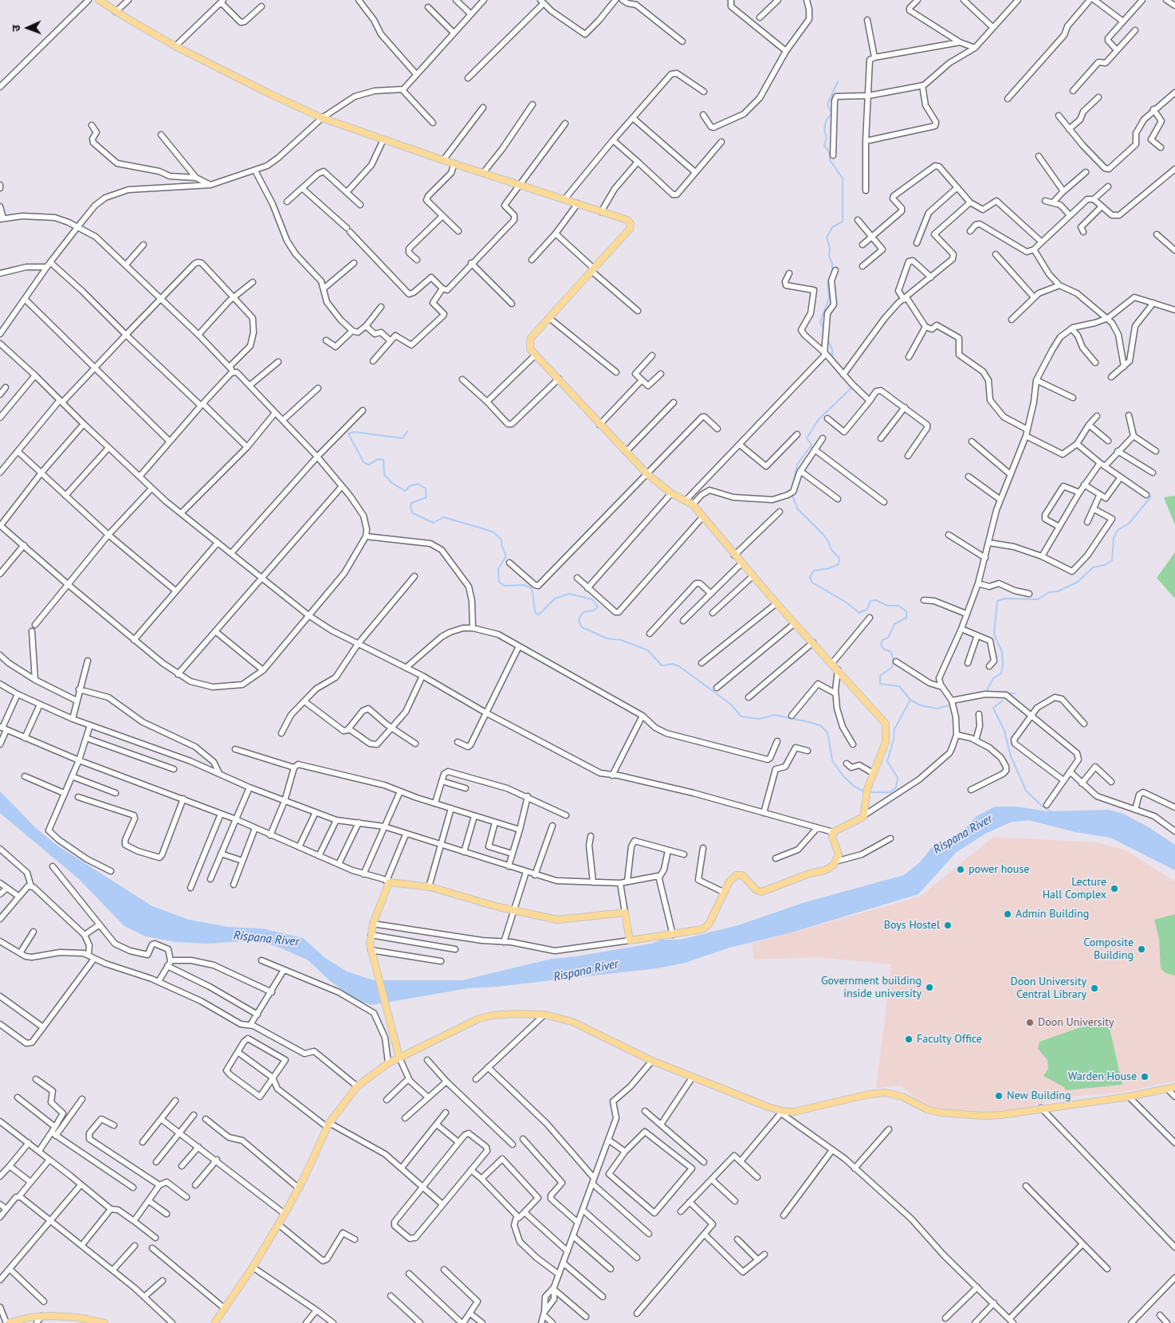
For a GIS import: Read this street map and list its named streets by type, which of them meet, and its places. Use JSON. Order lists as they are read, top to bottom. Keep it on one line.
{"water":["Rispana River"],"places":["power house","Lecture Hall Complex","Admin Building","Boys Hostel","Composite Building","Government building inside university","Doon University Central Library","Doon University","Faculty Office","Warden House","New Building"],"north":"left"}
